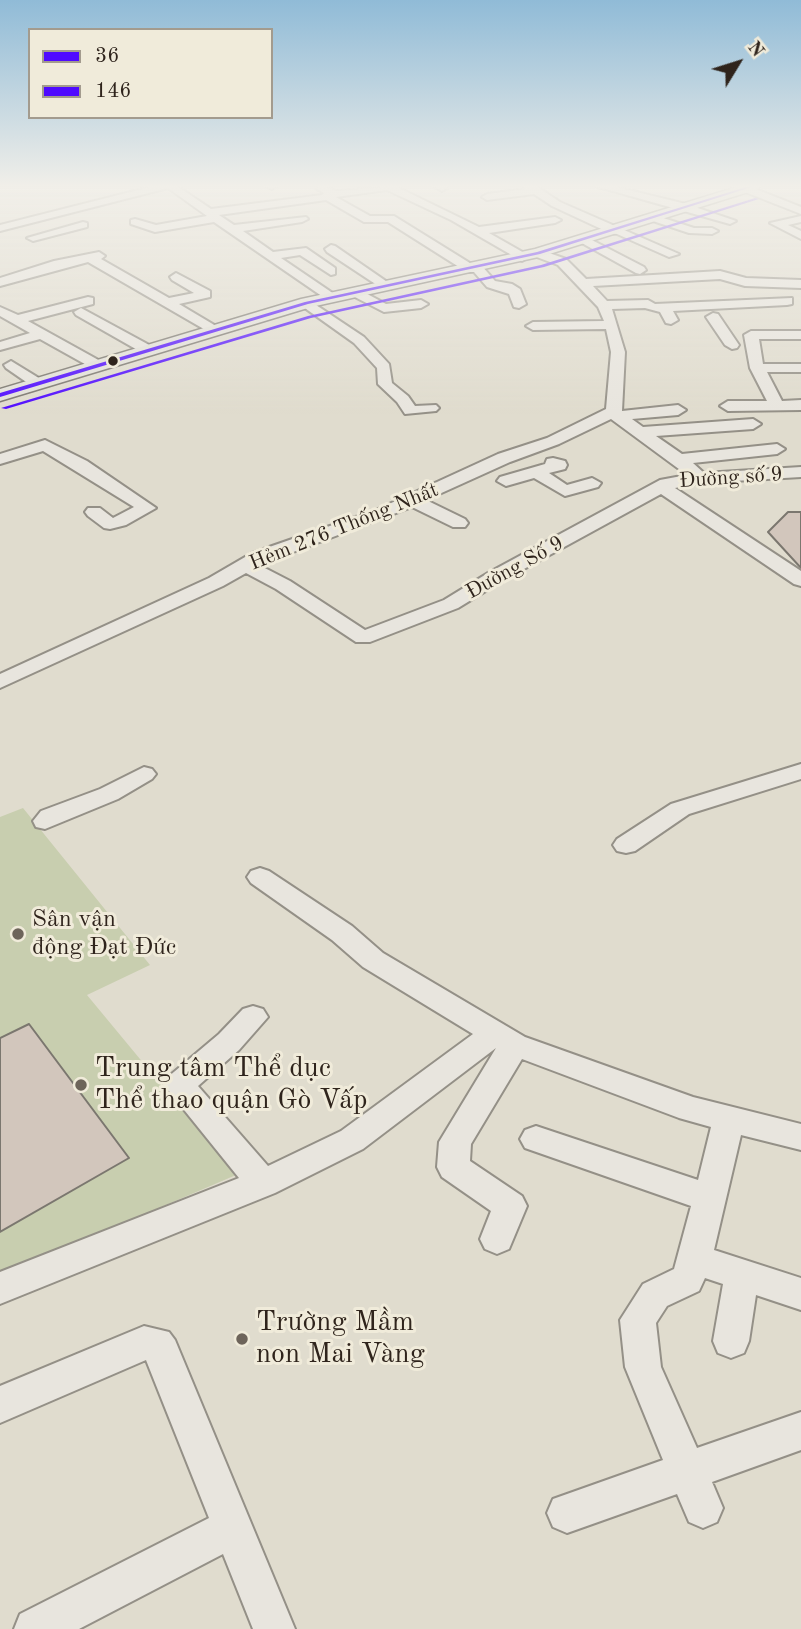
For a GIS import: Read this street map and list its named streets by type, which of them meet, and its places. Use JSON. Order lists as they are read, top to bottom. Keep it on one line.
{"streets":{"street":["Đường số 9","Hẻm 276 Thống Nhất","Đường Số 9"]},"crossings":[["Đường số 9","Đường Số 9"],["Hẻm 276 Thống Nhất","Đường Số 9"]],"places":["Sân vận động Đạt Đức","Trung tâm Thể dục Thể thao quận Gò Vấp","Trường Mầm non Mai Vàng"],"lines":["transit line 36","transit line 146"],"legend":["36","146"],"north":"top right"}
